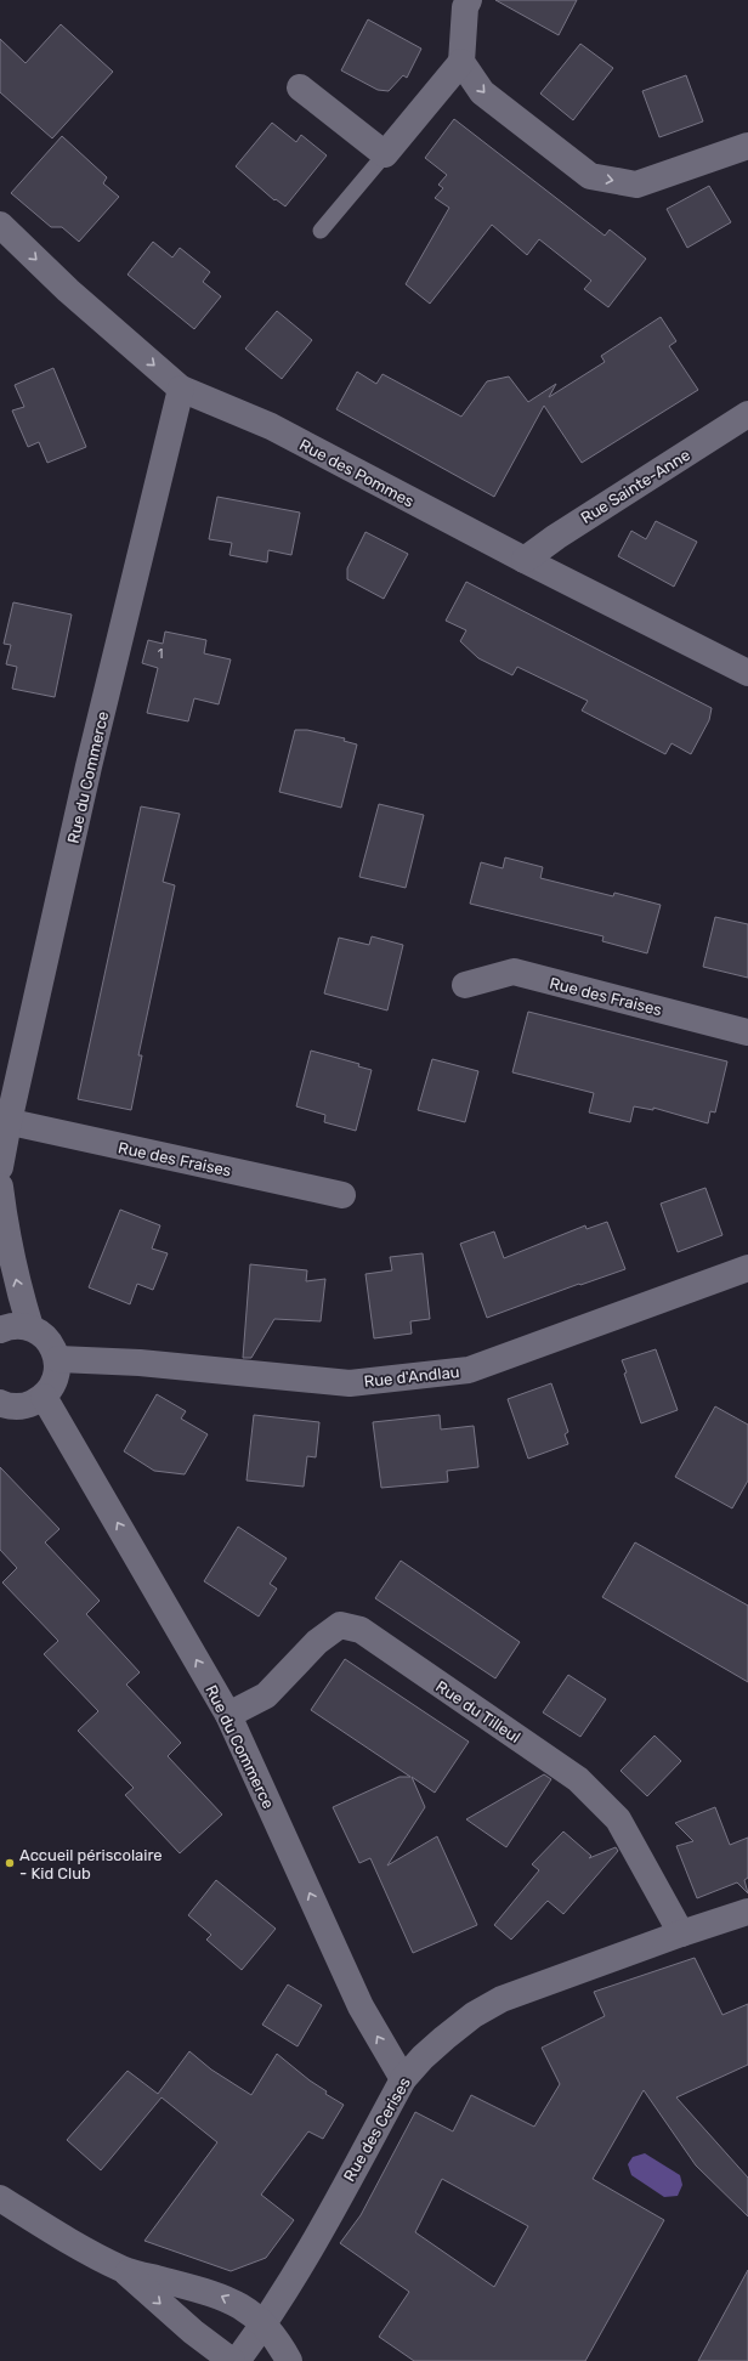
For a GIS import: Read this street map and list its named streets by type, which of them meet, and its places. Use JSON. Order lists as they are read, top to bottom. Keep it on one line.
{"streets":{"street":["Rue des Pommes","Rue Sainte-Anne","Rue du Commerce","Rue des Fraises","Rue d'Andlau","Rue du Tilleul","Rue des Cerises"]},"crossings":[["Rue des Pommes","Rue Sainte-Anne"],["Rue des Pommes","Rue du Commerce"],["Rue du Commerce","Rue des Fraises"],["Rue du Commerce","Rue du Tilleul"],["Rue du Commerce","Rue des Cerises"],["Rue du Tilleul","Rue des Cerises"]],"one_way":["Rue du Commerce"],"places":["Accueil périscolaire - Kid Club"],"house_numbers":["1"]}
